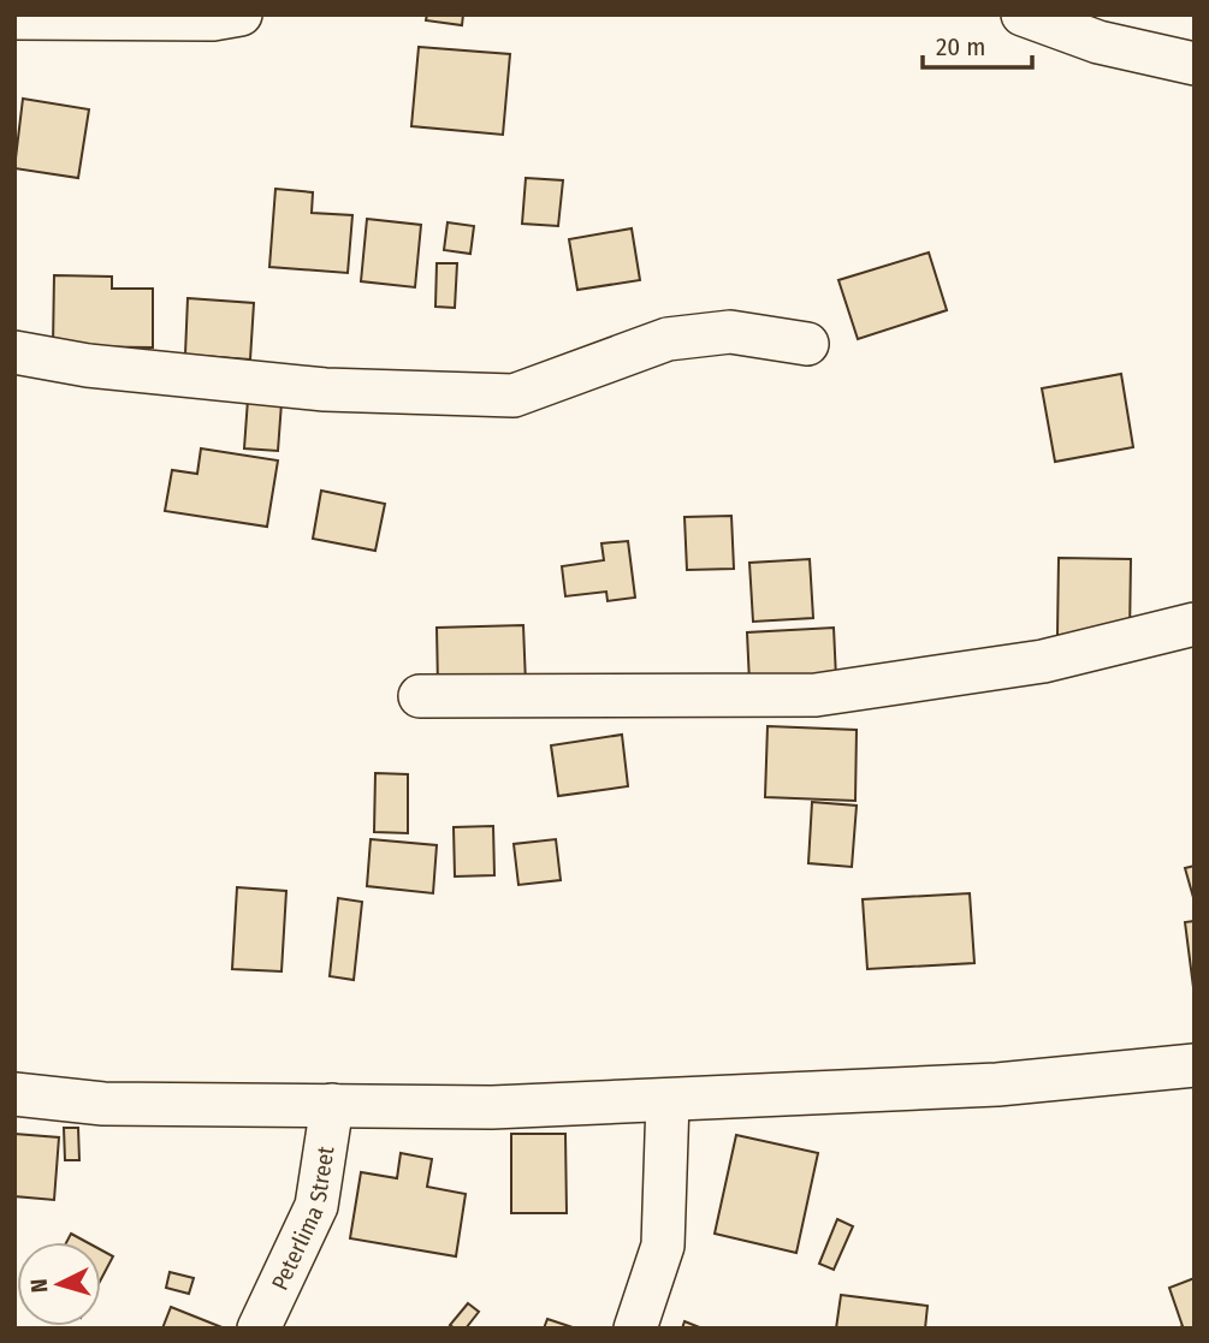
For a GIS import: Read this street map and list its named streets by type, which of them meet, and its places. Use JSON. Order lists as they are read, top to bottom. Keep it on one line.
{"streets":{"street":["Peterlima Street"]},"scale_bar":"20 m","north":"left"}
